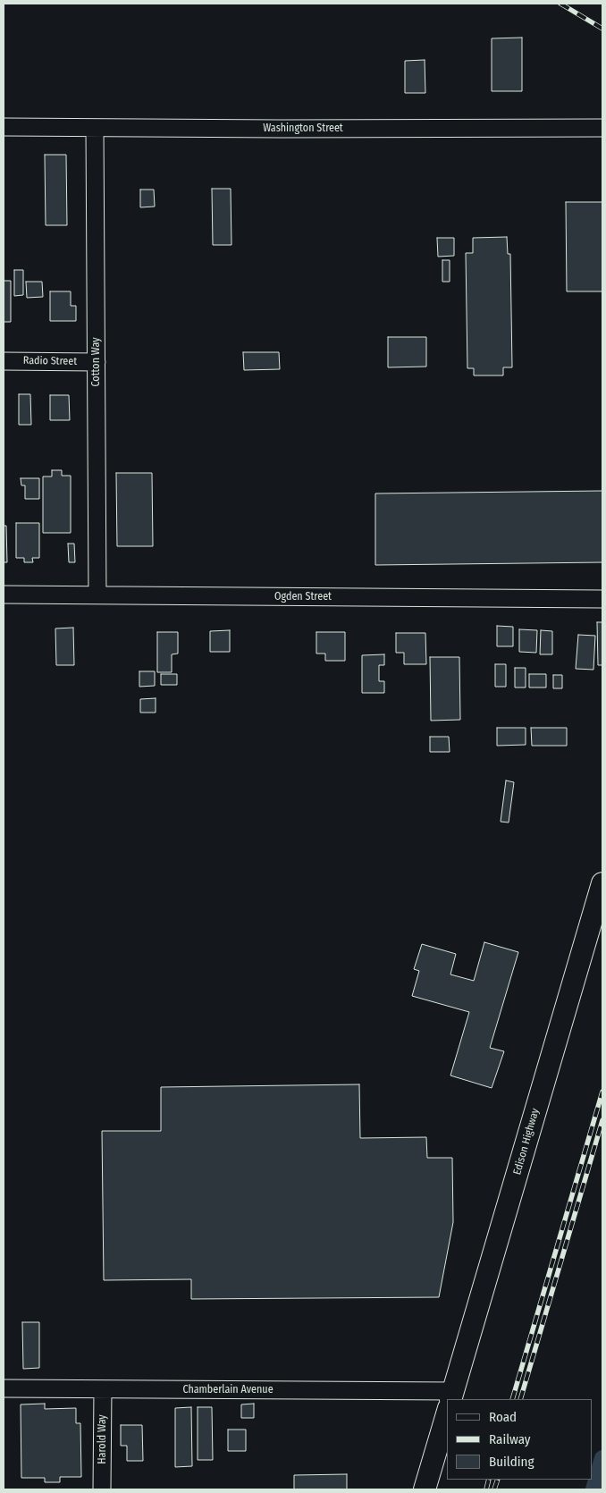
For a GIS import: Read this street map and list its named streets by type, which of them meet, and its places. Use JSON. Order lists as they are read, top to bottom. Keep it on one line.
{"streets":{"main road":["Edison Highway"],"street":["Washington Street","Radio Street","Cotton Way","Ogden Street","Chamberlain Avenue","Harold Way"]},"crossings":[["Washington Street","Cotton Way"],["Radio Street","Cotton Way"],["Cotton Way","Ogden Street"],["Chamberlain Avenue","Harold Way"]],"legend":["Road","Railway","Building"]}
